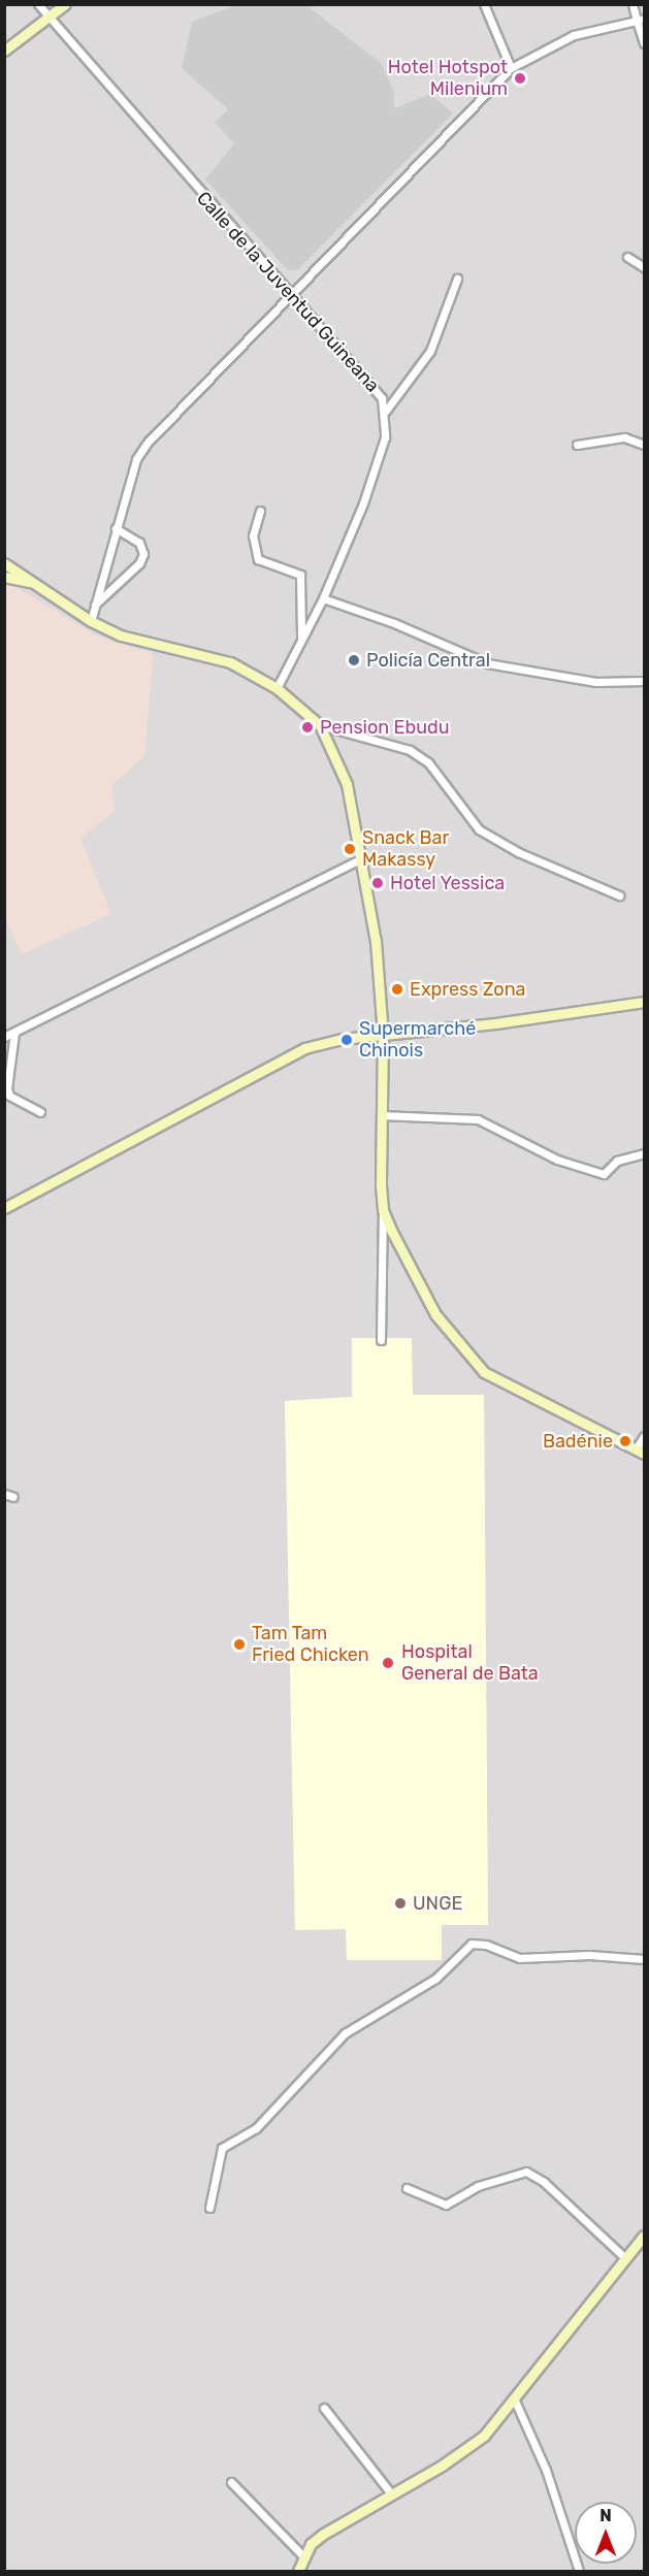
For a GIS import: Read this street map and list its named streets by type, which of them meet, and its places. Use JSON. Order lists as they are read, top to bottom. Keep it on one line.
{"streets":{"street":["Calle de la Juventud Guineana"]},"places":["Hotel Hotspot Milenium","Policía Central","Pension Ebudu","Snack Bar Makassy","Hotel Yessica","Express Zona","Supermarché Chinois","Badénie","Tam Tam Fried Chicken","Hospital General de Bata","UNGE"],"north":"top"}
